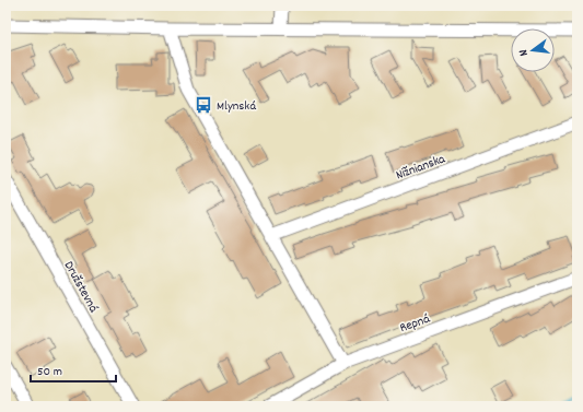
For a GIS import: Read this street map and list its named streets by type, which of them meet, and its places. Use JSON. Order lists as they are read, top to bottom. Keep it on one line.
{"streets":{"street":["Nižnianska","Družstevná","Repná"]},"places":{"bus stop":["Mlynská"]},"scale_bar":"50 m","north":"left"}
